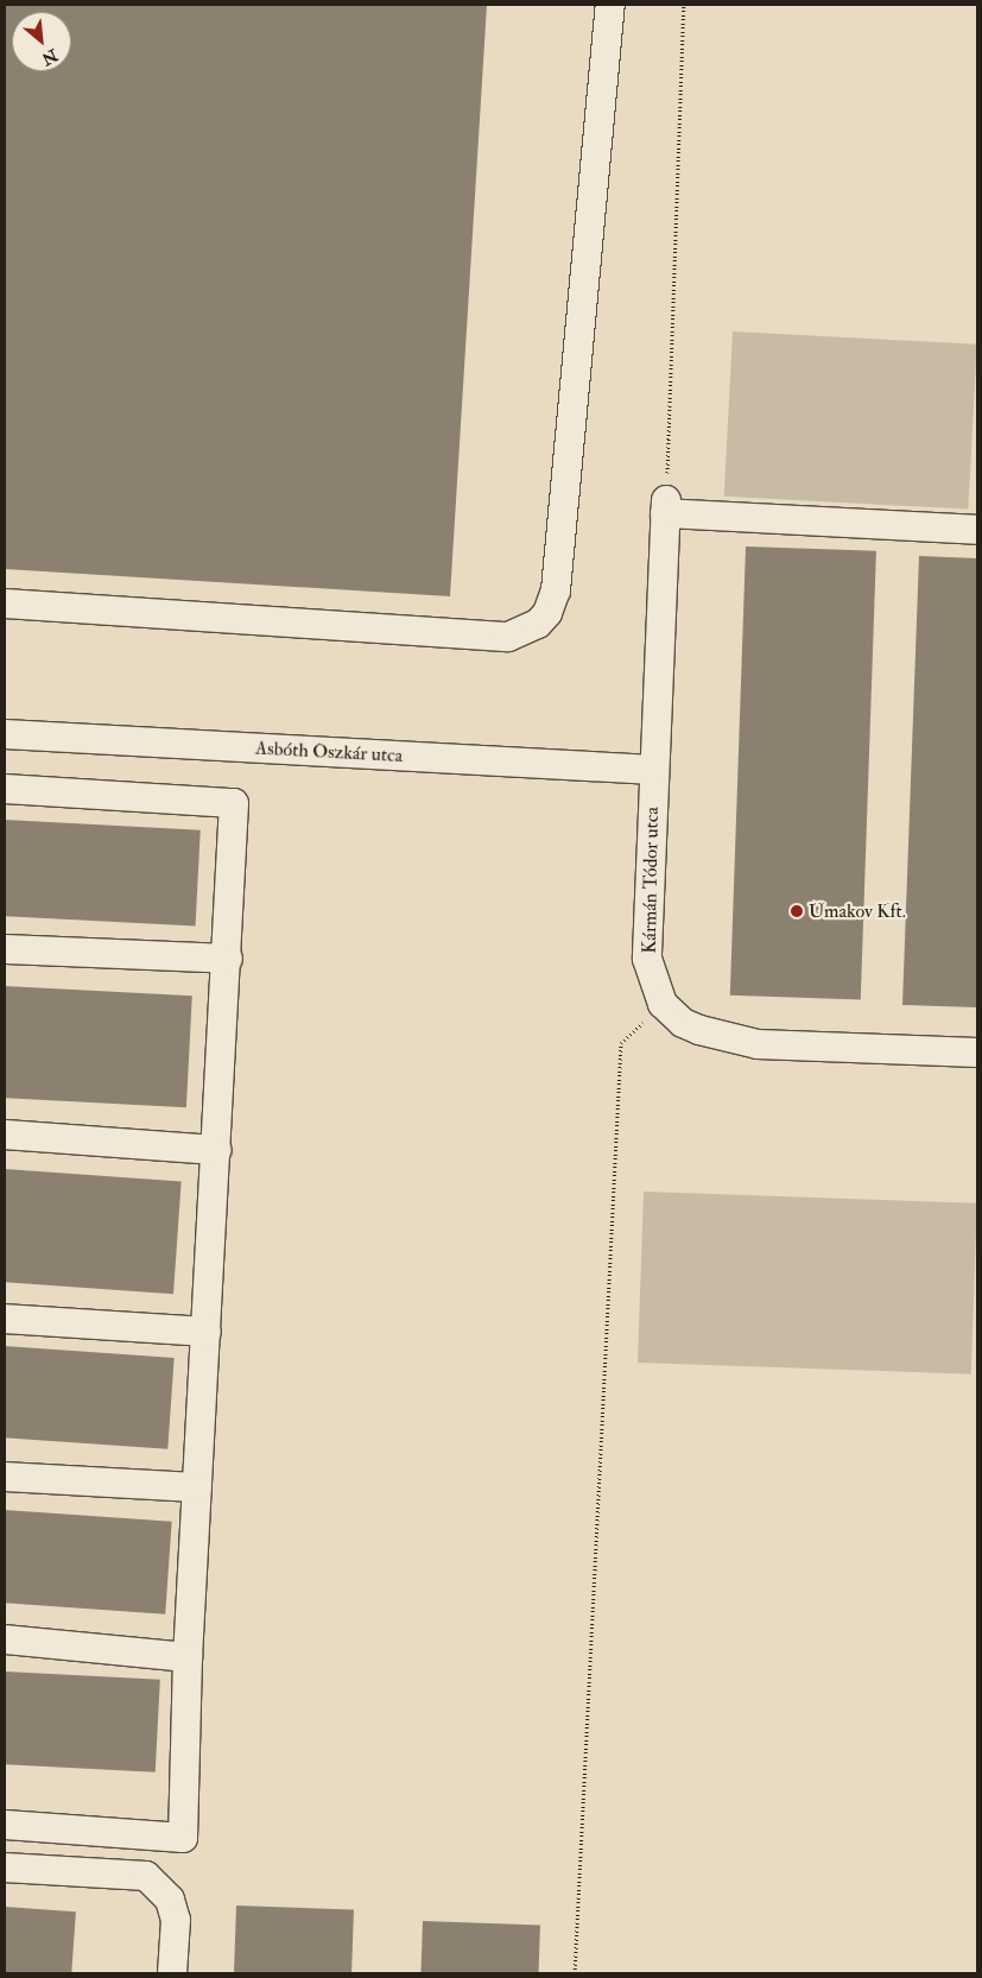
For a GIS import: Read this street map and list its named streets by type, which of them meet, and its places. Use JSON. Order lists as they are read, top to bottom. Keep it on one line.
{"streets":{"street":["Asbóth Oszkár utca","Kármán Tódor utca"]},"crossings":[["Asbóth Oszkár utca","Kármán Tódor utca"]],"places":["Umakov Kft."],"north":"bottom right"}
